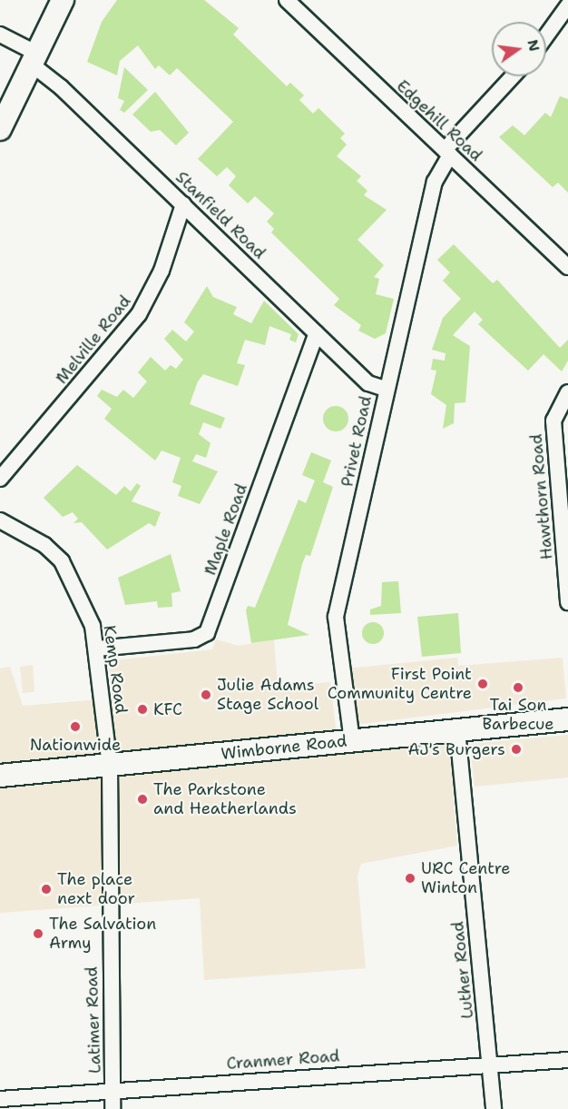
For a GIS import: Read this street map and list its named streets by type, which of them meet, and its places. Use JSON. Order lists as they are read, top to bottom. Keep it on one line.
{"streets":{"street":["Edgehill Road","Stanfield Road","Melville Road","Privet Road","Hawthorn Road","Maple Road","Kemp Road","Wimborne Road","Luther Road","Latimer Road","Cranmer Road"]},"crossings":[["Edgehill Road","Privet Road"],["Stanfield Road","Melville Road"],["Stanfield Road","Privet Road"],["Stanfield Road","Maple Road"],["Privet Road","Wimborne Road"],["Maple Road","Kemp Road"],["Kemp Road","Wimborne Road"],["Kemp Road","Latimer Road"],["Wimborne Road","Luther Road"],["Wimborne Road","Latimer Road"],["Luther Road","Cranmer Road"],["Latimer Road","Cranmer Road"]],"places":["First Point Community Centre","Tai Son Barbecue","Julie Adams Stage School","KFC","Nationwide","AJ's Burgers","The Parkstone and Heatherlands","URC Centre Winton","The place next door","The Salvation Army"],"north":"right"}
